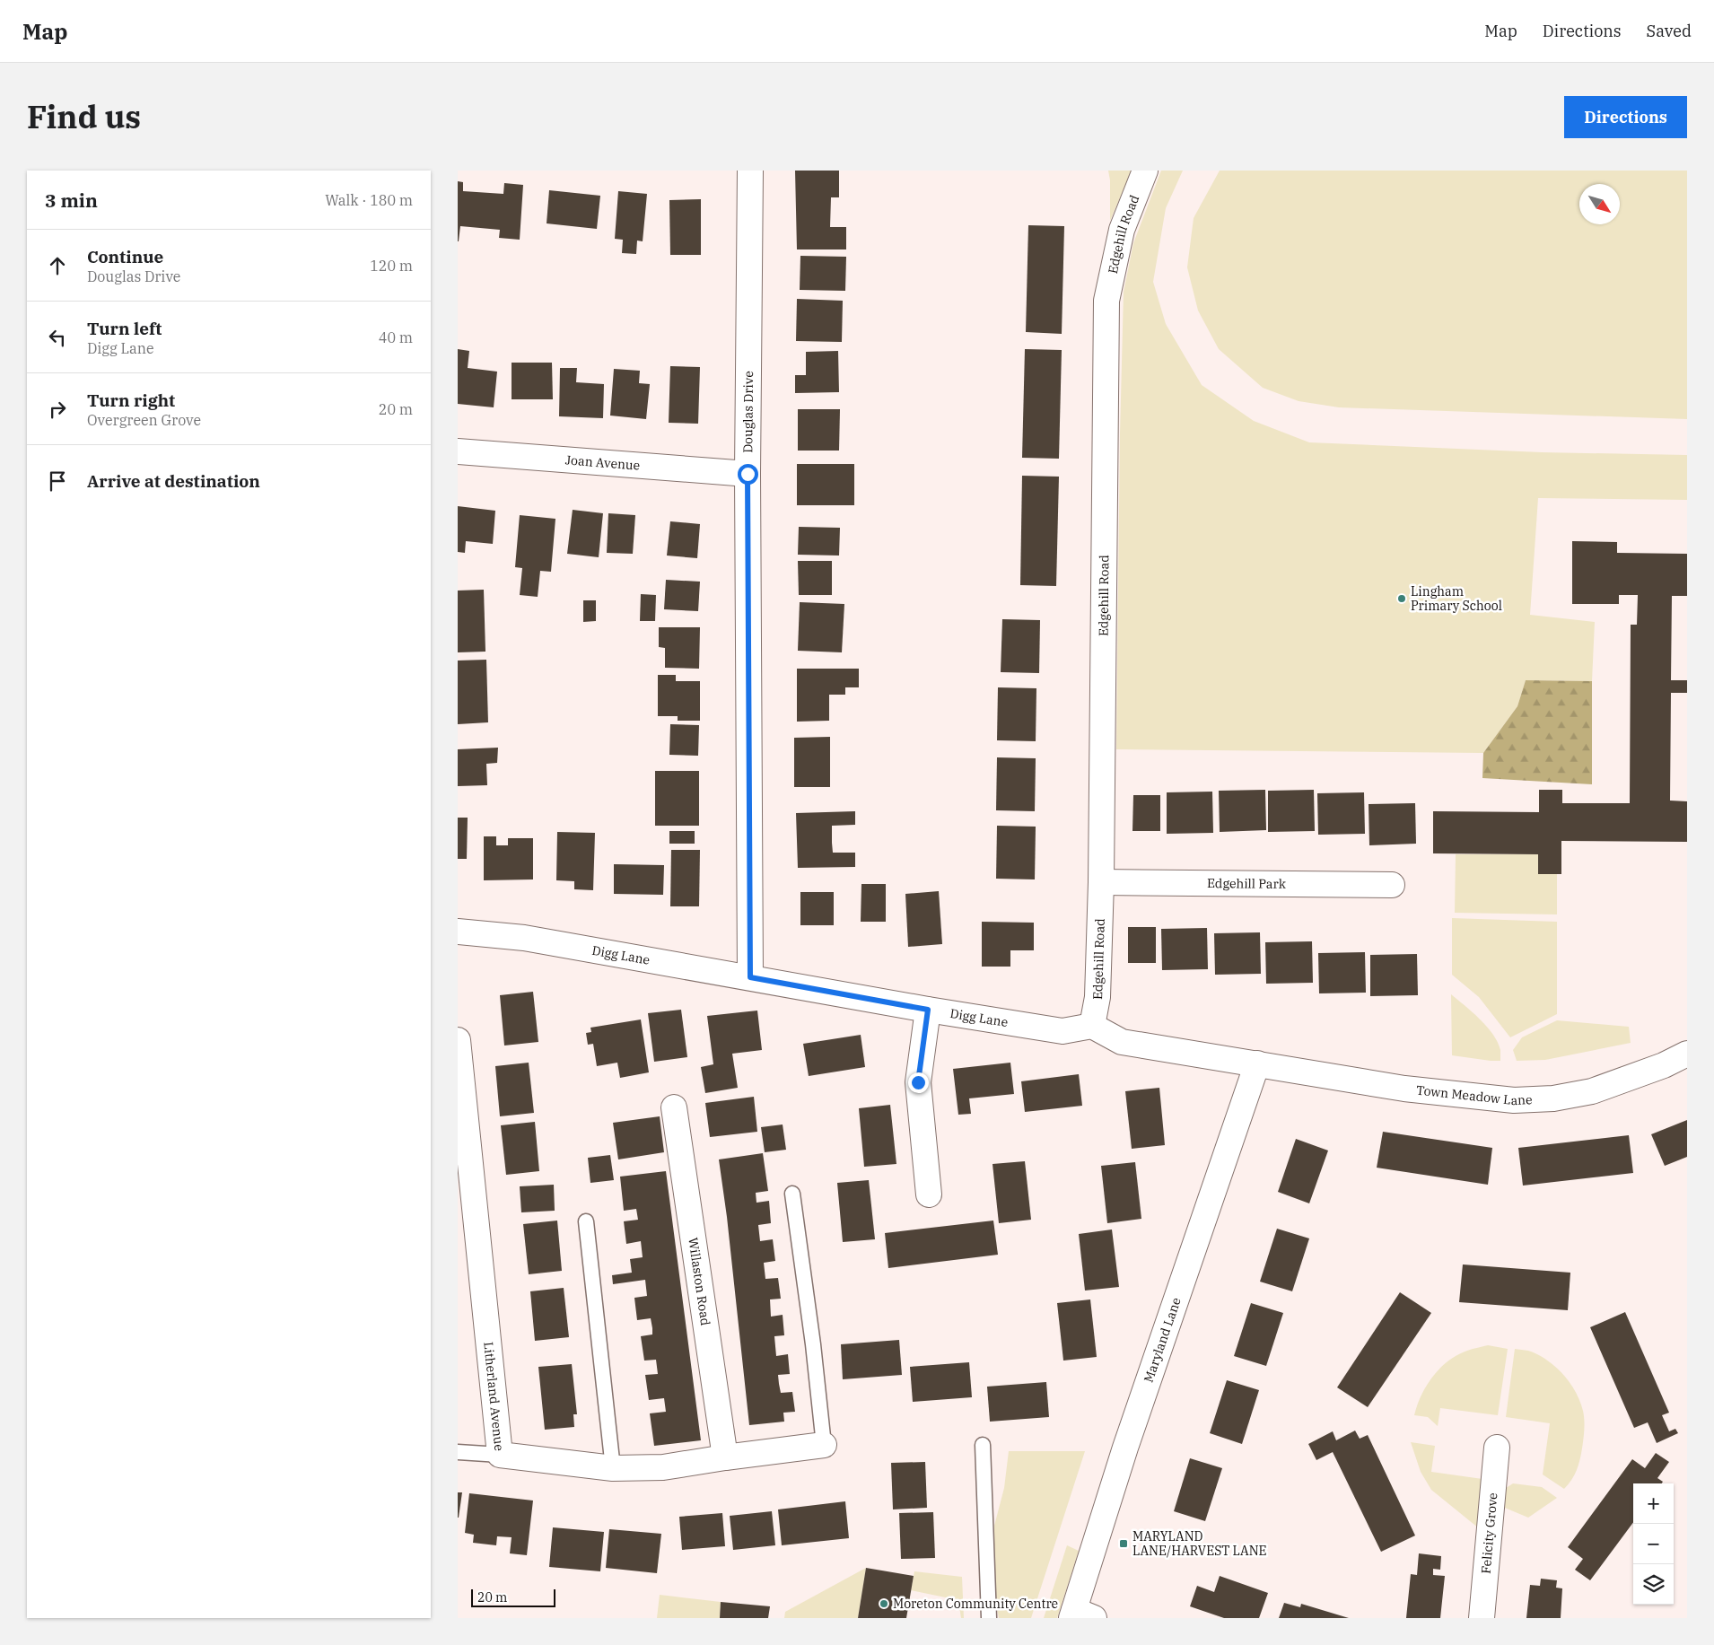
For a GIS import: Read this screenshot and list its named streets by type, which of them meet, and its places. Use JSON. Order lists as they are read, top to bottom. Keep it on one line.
{"streets":{"street":["Edgehill Road","Douglas Drive","Joan Avenue","Edgehill Park","Digg Lane","Town Meadow Lane","Willaston Road","Maryland Lane","Litherland Avenue","Felicity Grove"]},"crossings":[["Edgehill Road","Edgehill Park"],["Edgehill Road","Digg Lane"],["Douglas Drive","Joan Avenue"],["Douglas Drive","Digg Lane"],["Town Meadow Lane","Maryland Lane"],["Willaston Road","Litherland Avenue"]],"places":{"other":["Lingham Primary School","Moreton Community Centre"],"transit":["MARYLAND LANE/HARVEST LANE"]},"scale_bar":"20 m","north":"bottom right","page":{"header":"Map","nav":["Map","Directions","Saved"],"title":"Find us","buttons":"Directions","heading":["3 min","Walk · 180 m"],"list":[["Continue","Douglas Drive","120 m"],["Turn left","Digg Lane","40 m"],["Turn right","Overgreen Grove","20 m"],"Arrive at destination"],"map_buttons":["+","−"],"scale":"20 m"}}
